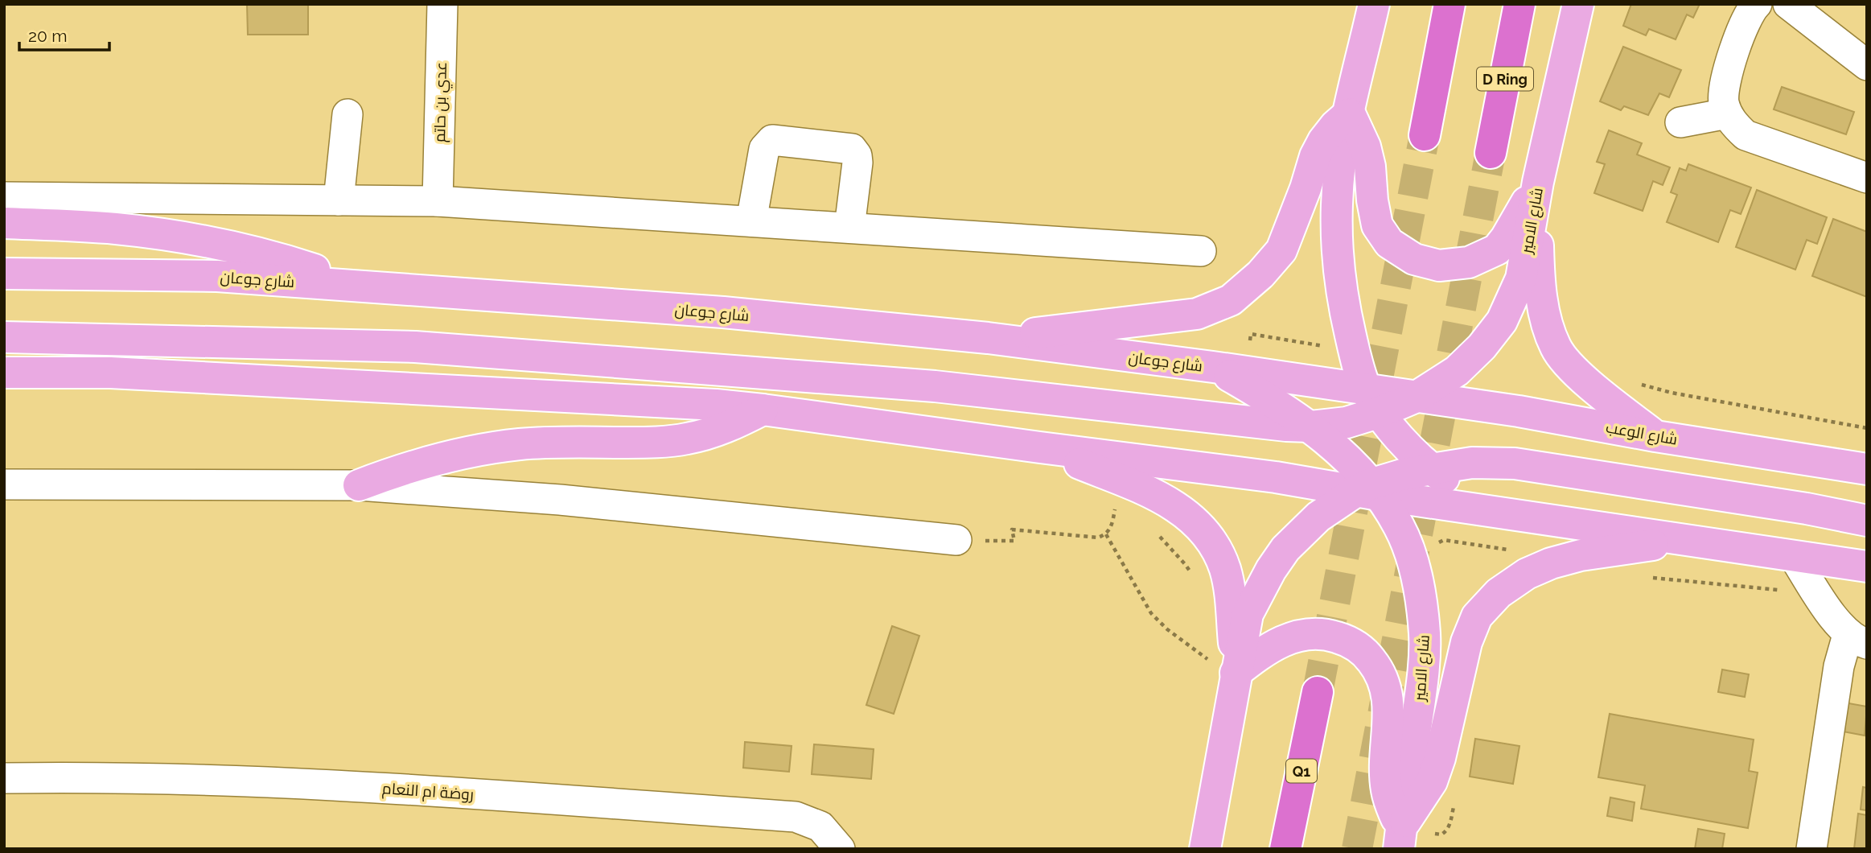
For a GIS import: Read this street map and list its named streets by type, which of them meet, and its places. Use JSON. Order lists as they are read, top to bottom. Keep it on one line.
{"streets":{"highway":["D Ring","Q1"],"main road":["شارع الامير","شارع جوعان","شارع الوعب"],"street":["عدي بن حاتم","روضة ام النعام"]},"crossings":[["شارع الامير","شارع جوعان"],["شارع الامير","شارع الوعب"],["شارع جوعان","شارع الوعب"]],"scale_bar":"20 m"}
